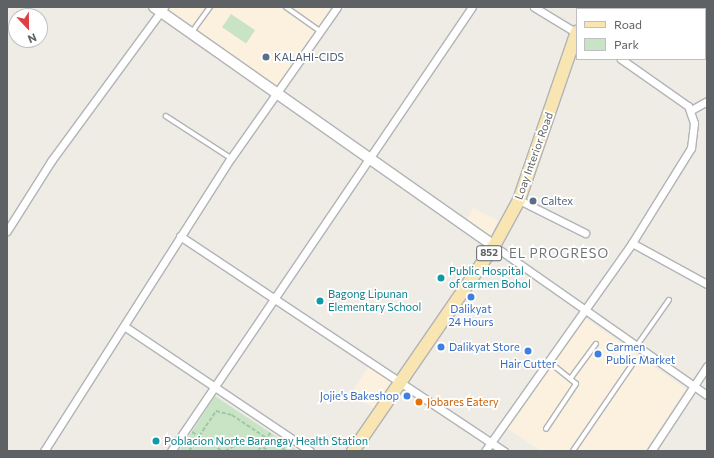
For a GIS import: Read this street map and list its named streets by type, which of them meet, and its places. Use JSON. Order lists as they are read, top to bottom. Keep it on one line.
{"streets":{"main road":["Loay Interior Road","852"]},"districts":["EL PROGRESO"],"places":["KALAHI-CIDS","Caltex","Public Hospital of carmen Bohol","Dalikyat 24 Hours","Bagong Lipunan Elementary School","Dalikyat Store","Hair Cutter","Carmen Public Market","Jojie's Bakeshop","Jobares Eatery","Poblacion Norte Barangay Health Station"],"legend":["Road","Park"],"north":"bottom"}
